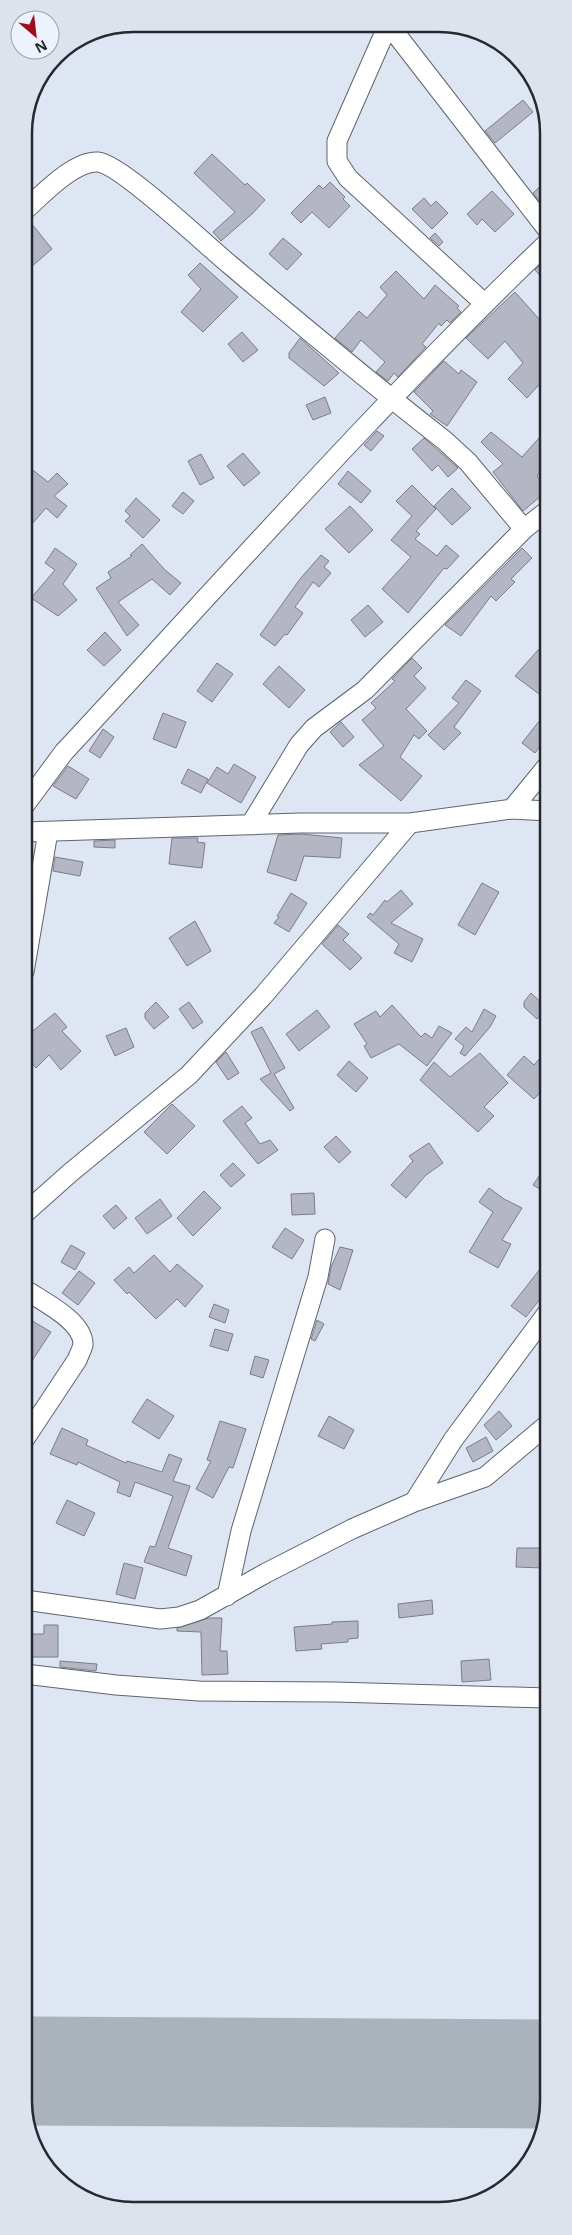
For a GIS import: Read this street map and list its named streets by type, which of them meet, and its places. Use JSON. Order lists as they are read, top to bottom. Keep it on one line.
{"north":"bottom right"}
